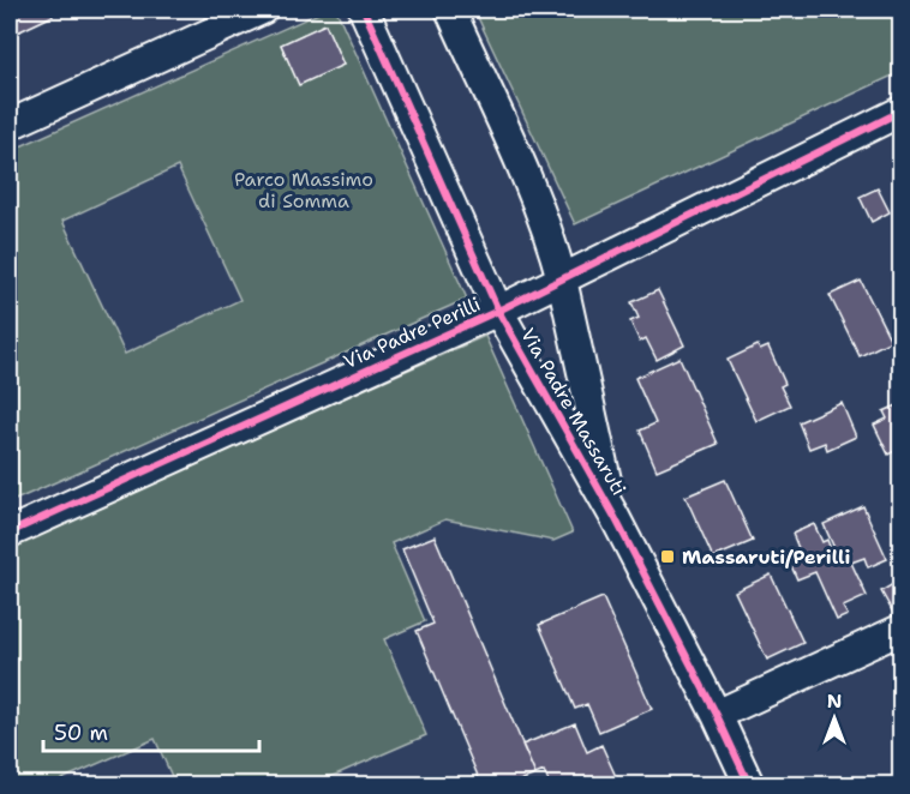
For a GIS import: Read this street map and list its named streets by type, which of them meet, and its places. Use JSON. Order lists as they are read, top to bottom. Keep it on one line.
{"streets":{"street":["Via Padre Perilli","Via Padre Massaruti"]},"crossings":[["Via Padre Perilli","Via Padre Massaruti"]],"parks":["Parco Massimo di Somma"],"places":{"transit":["Massaruti/Perilli"]},"scale_bar":"50 m","north":"top"}
